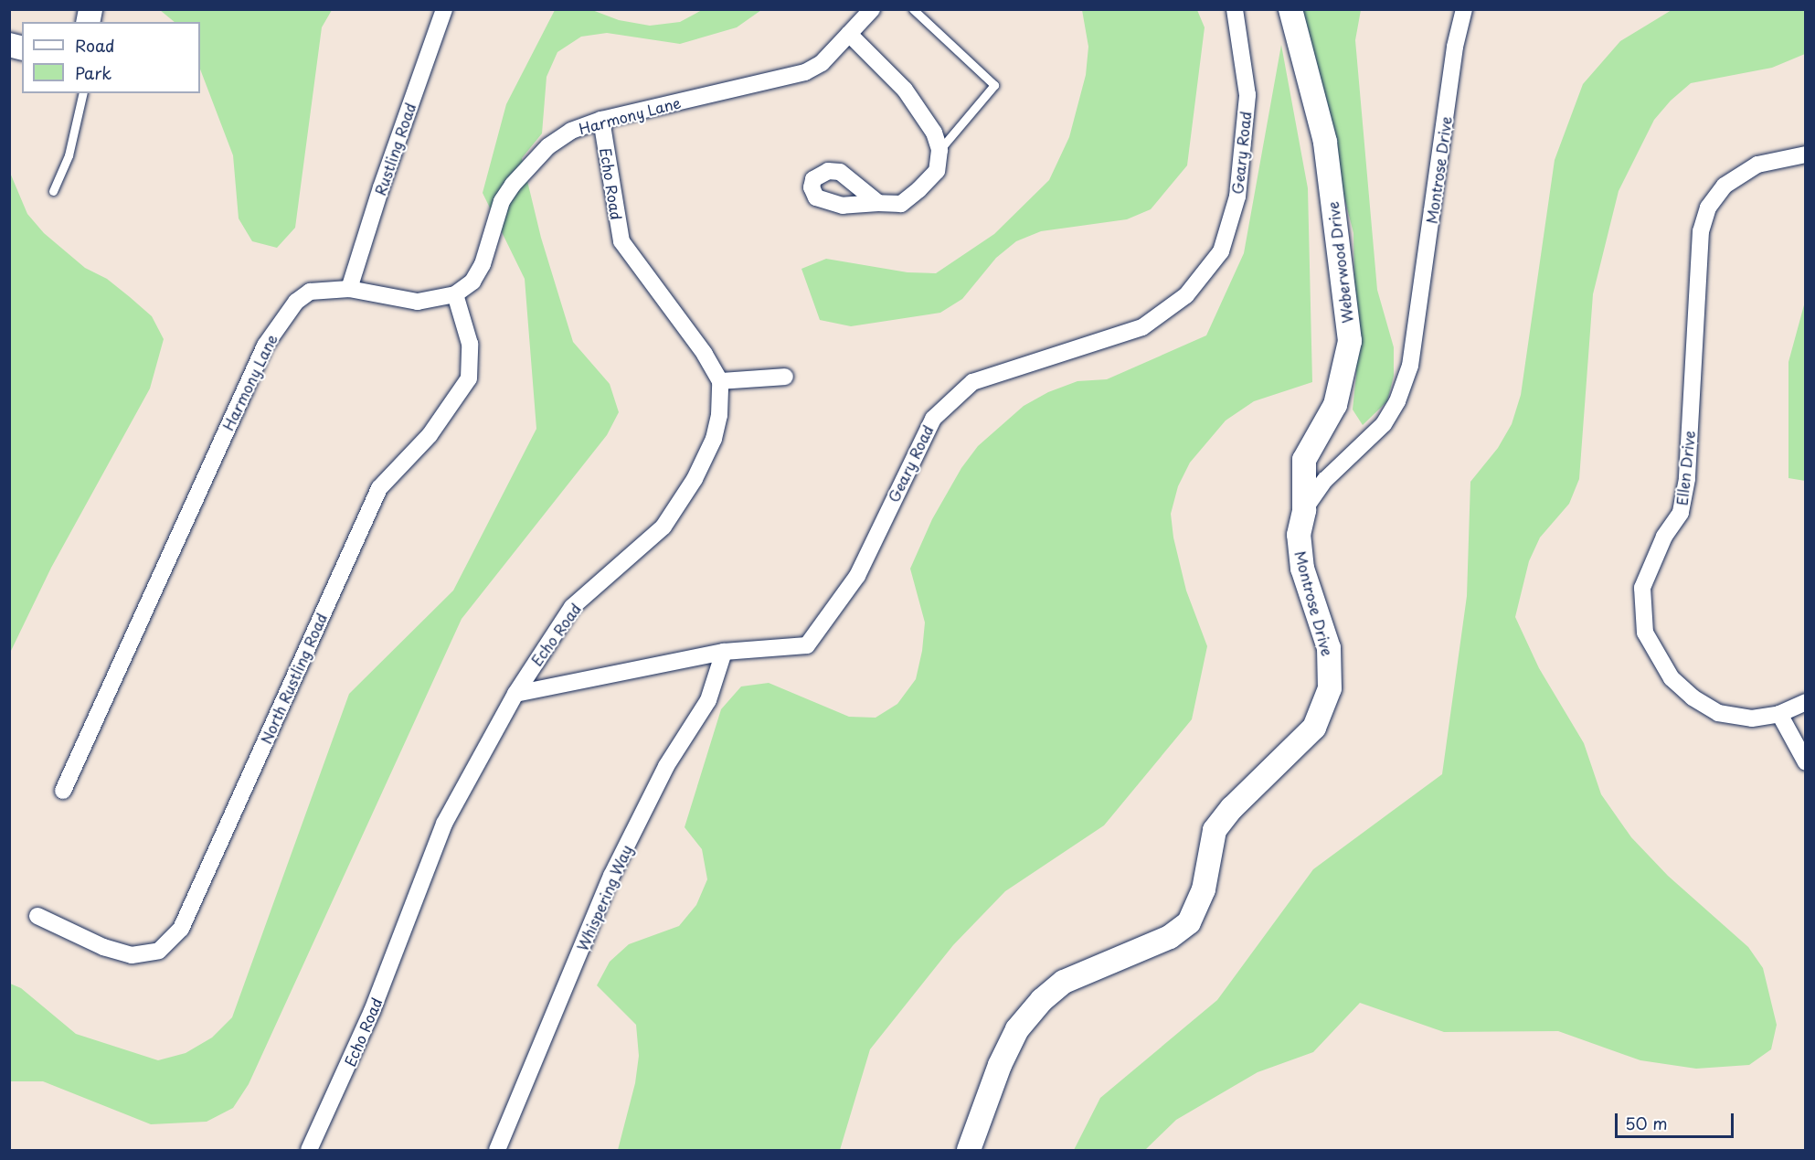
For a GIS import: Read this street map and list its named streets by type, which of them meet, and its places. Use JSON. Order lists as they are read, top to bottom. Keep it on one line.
{"streets":{"street":["Harmony Lane","Rustling Road","Geary Road","Montrose Drive","Echo Road","Weberwood Drive","Ellen Drive","North Rustling Road","Whispering Way"]},"crossings":[["Harmony Lane","Rustling Road"],["Harmony Lane","Echo Road"],["Harmony Lane","North Rustling Road"],["Geary Road","Echo Road"],["Geary Road","Whispering Way"],["Montrose Drive","Weberwood Drive"]],"legend":["Road","Park"],"scale_bar":"50 m"}
